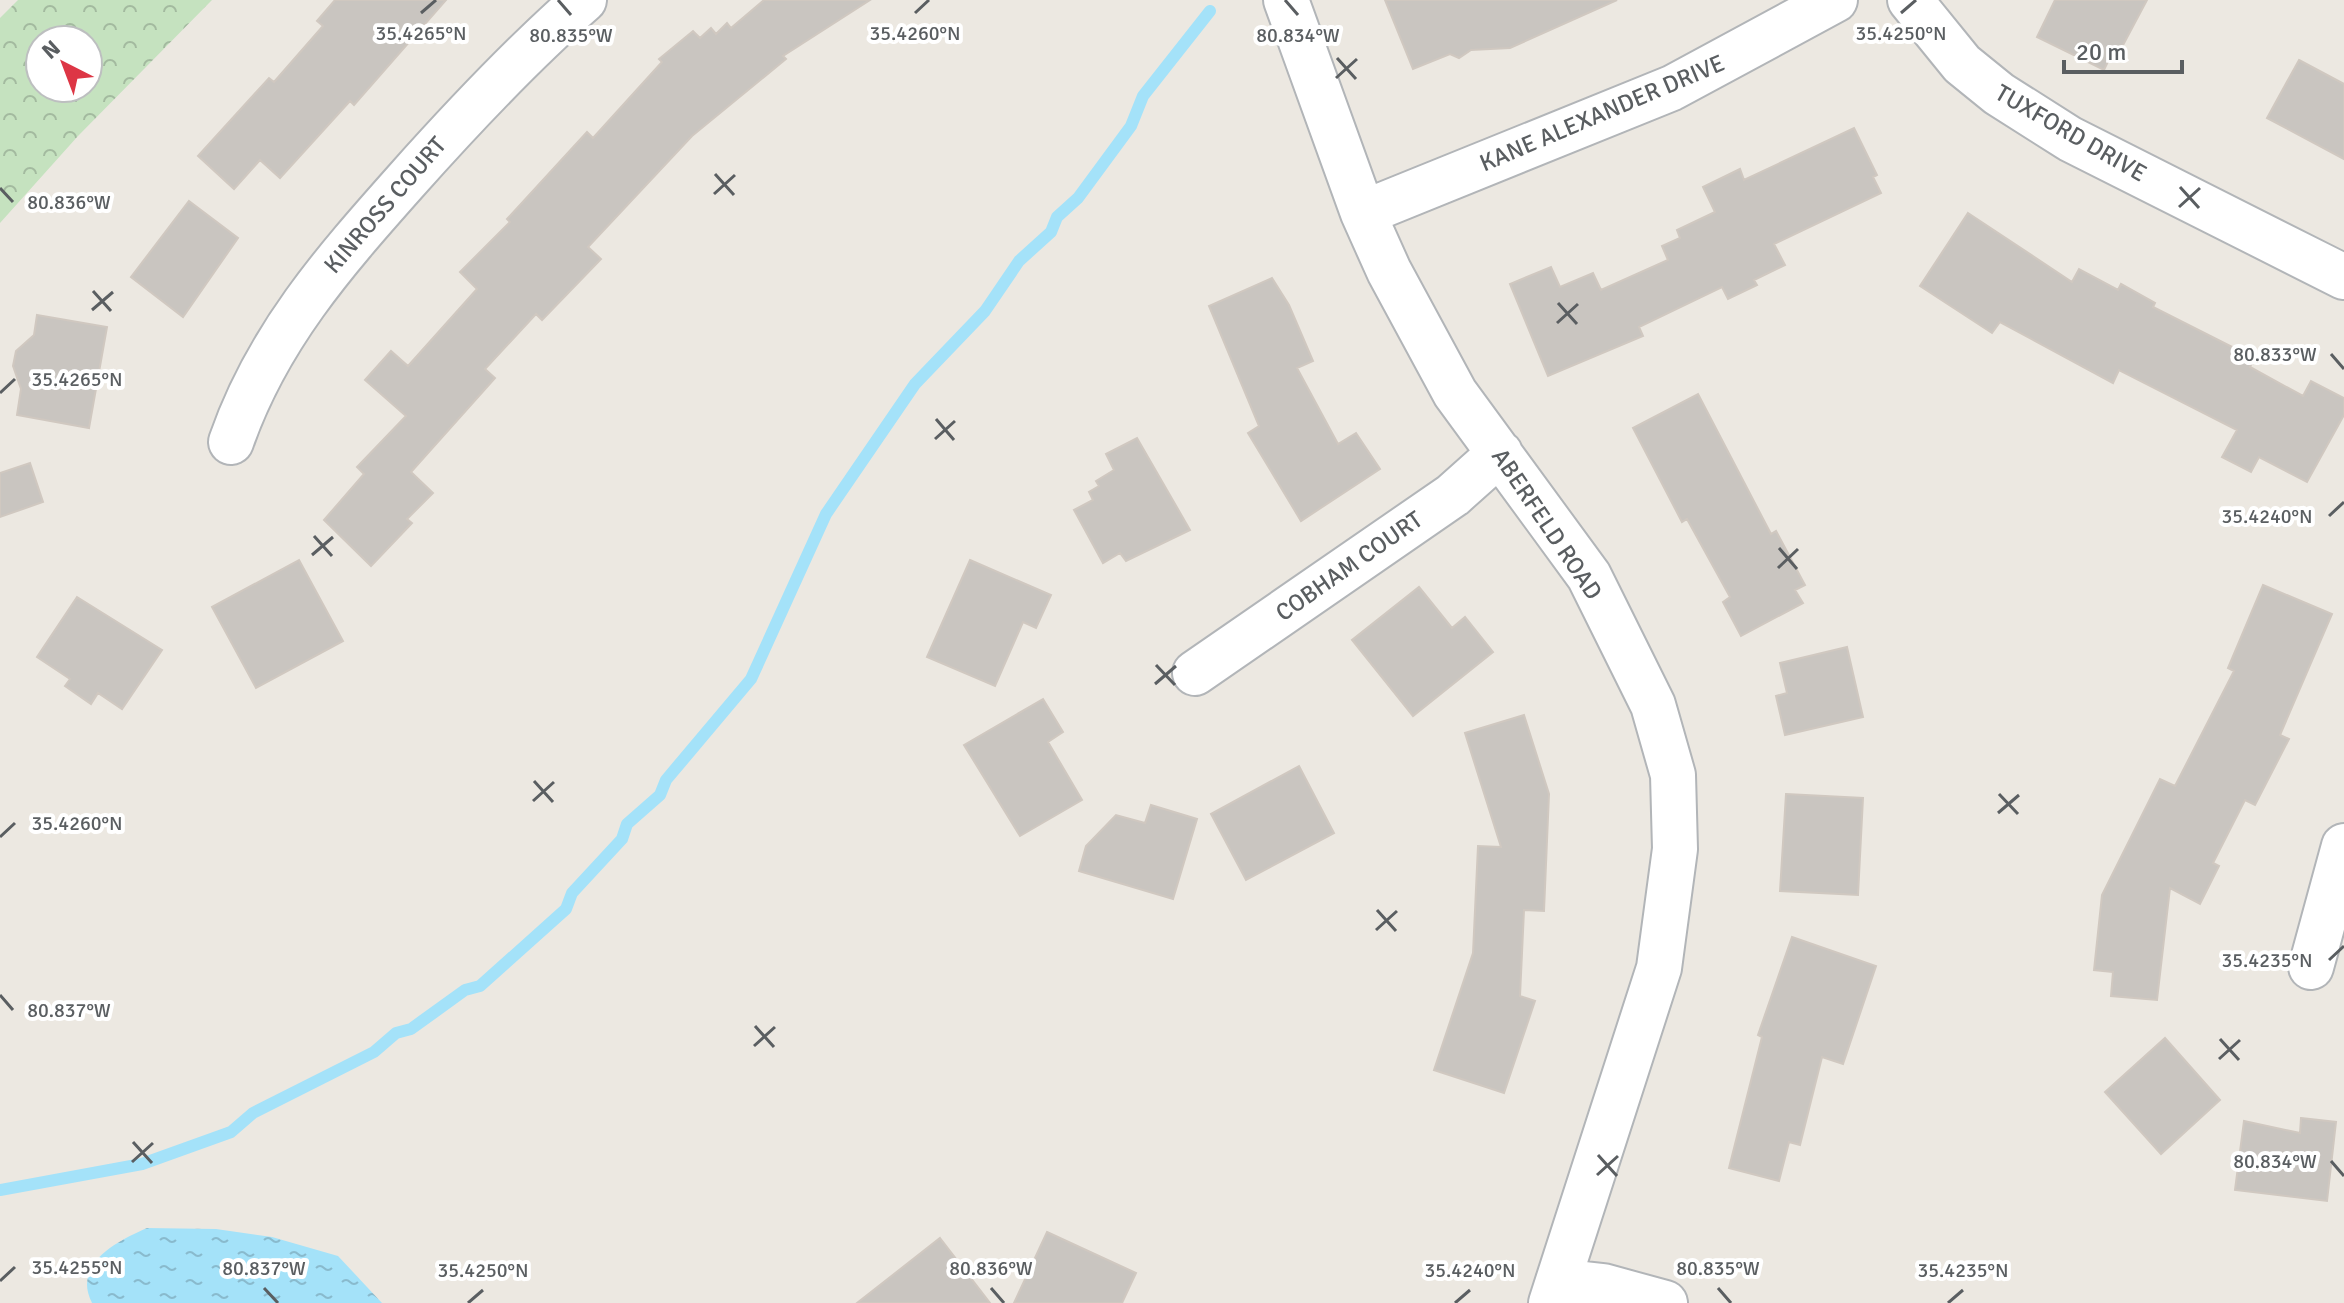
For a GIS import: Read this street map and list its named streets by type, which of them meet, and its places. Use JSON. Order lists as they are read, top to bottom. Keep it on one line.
{"streets":{"street":["KANE ALEXANDER DRIVE","TUXFORD DRIVE","KINROSS COURT","ABERFELD ROAD","COBHAM COURT"]},"crossings":[["KANE ALEXANDER DRIVE","ABERFELD ROAD"],["ABERFELD ROAD","COBHAM COURT"]],"scale_bar":"20 m","north":"top left","coordinates":["35.4250°N","35.4265°N","35.4260°N","80.835°W","80.834°W","80.836°W","80.833°W","35.4240°N","35.4235°N","80.837°W","35.4255°N"]}
